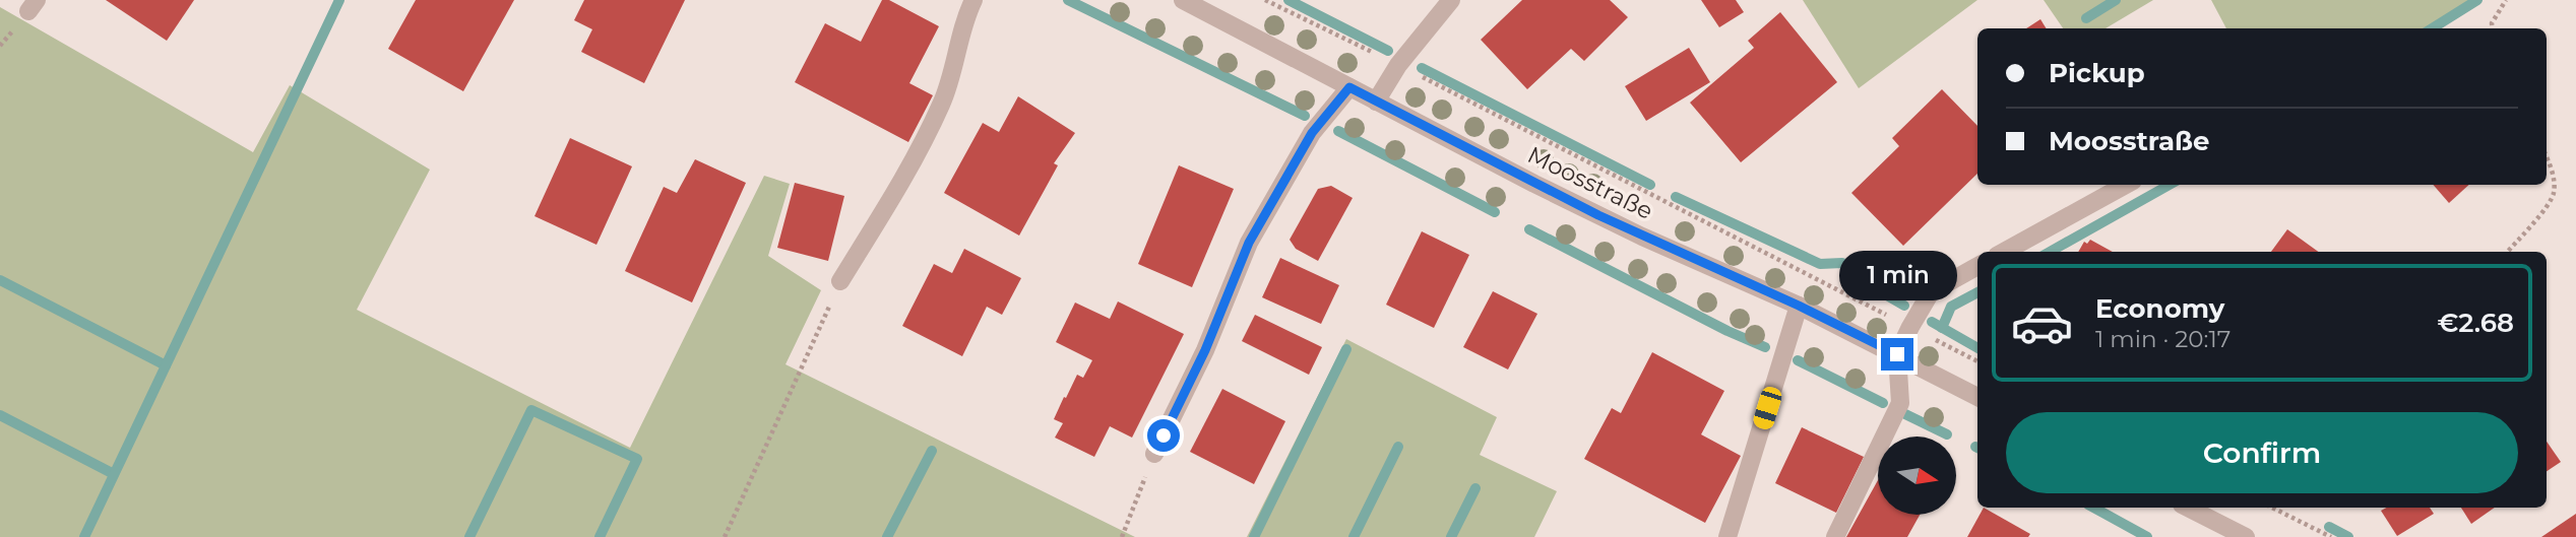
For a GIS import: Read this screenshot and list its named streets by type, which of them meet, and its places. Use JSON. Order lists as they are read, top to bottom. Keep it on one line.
{"streets":{"street":["Moosstraße"]},"north":"right","page":{"banner":["Pickup","Moosstraße"],"bubble":"1 min","list":[{"name":"Economy","note":"1 min · 20:17","value":"€2.68"}],"buttons":"Confirm"}}
